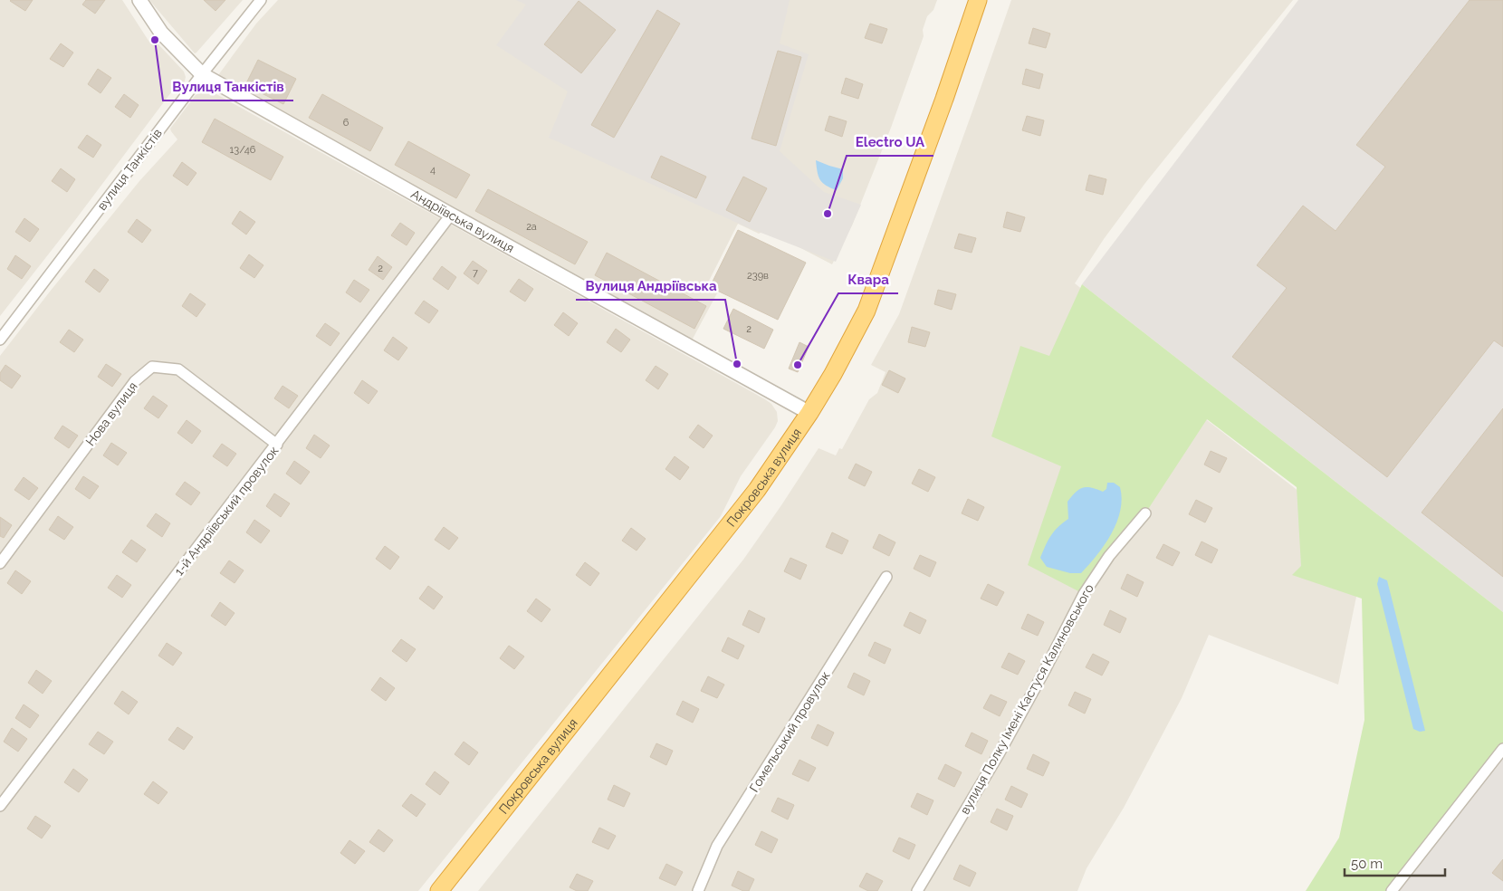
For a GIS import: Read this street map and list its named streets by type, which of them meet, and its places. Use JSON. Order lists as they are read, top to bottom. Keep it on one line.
{"streets":{"highway":["Покровська вулиця"],"street":["вулиця Танкістів","Андріївська вулиця","Нова вулиця","1-й Андріївський провулок","вулиця Полку Імені Кастуся Калиновського","Гомельський провулок"]},"crossings":[["вулиця Танкістів","Андріївська вулиця"],["Андріївська вулиця","Покровська вулиця"],["Андріївська вулиця","1-й Андріївський провулок"],["Нова вулиця","1-й Андріївський провулок"]],"places":["Вулиця Танкістів","Electro UA","Вулиця Андріївська","Квара"],"house_numbers":["6","13/46","4","2а","2","7","239в","2"],"scale_bar":"50 m"}
